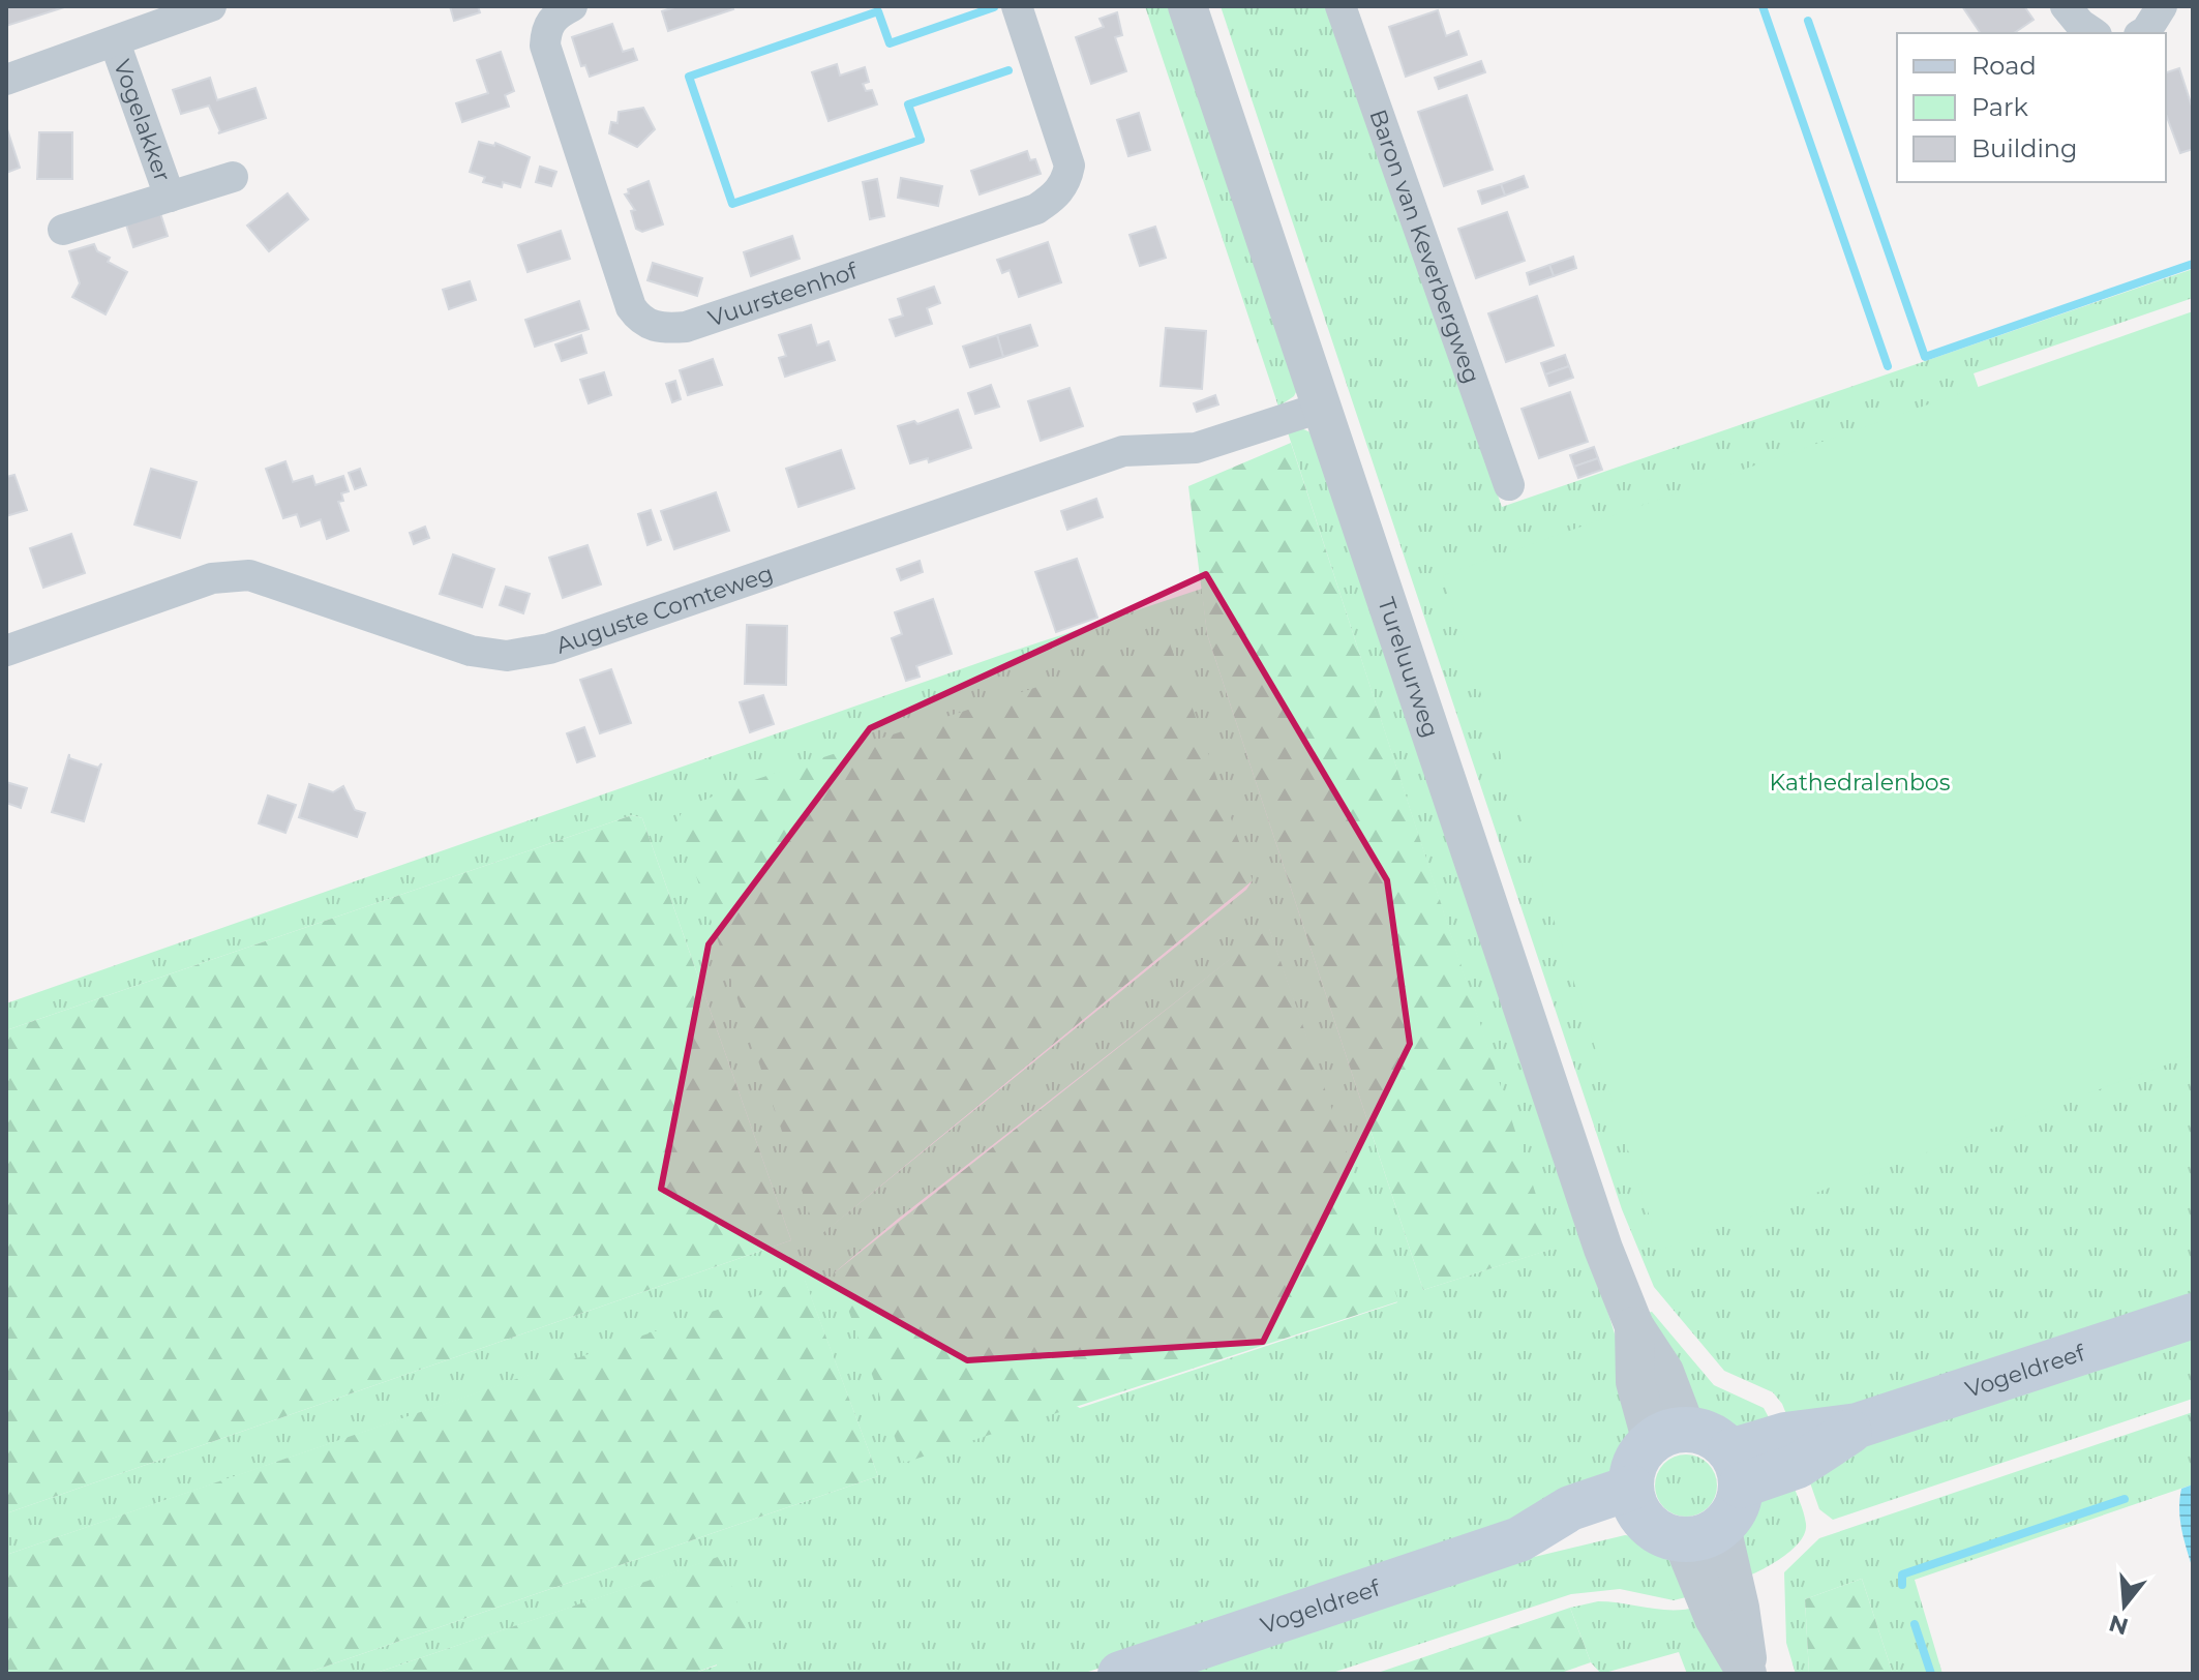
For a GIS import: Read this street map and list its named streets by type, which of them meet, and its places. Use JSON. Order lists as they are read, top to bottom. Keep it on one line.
{"streets":{"main road":["Vogeldreef"],"street":["Vogelakker","Baron van Keverbergweg","Vuursteenhof","Auguste Comteweg","Tureluurweg"]},"crossings":[["Auguste Comteweg","Tureluurweg"],["Tureluurweg","Vogeldreef"]],"parks":["Kathedralenbos"],"legend":["Road","Park","Building"],"north":"bottom"}
